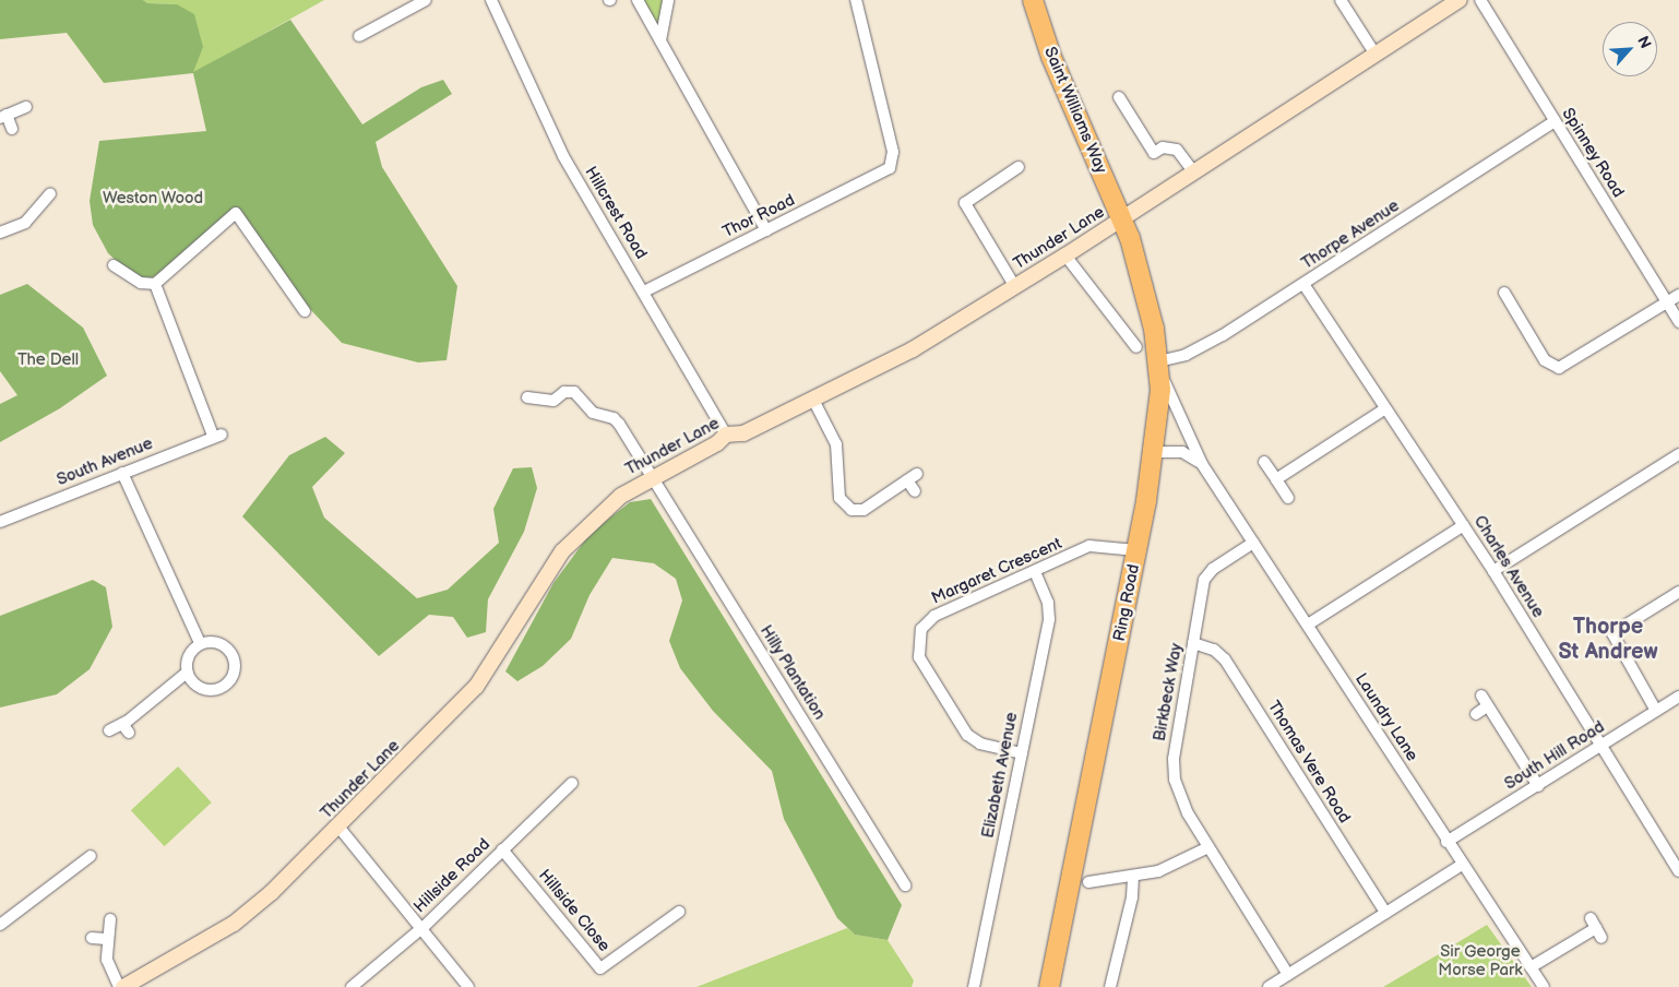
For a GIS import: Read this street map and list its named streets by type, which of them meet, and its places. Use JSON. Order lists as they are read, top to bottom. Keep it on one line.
{"streets":{"highway":["Saint Williams Way","Ring Road"],"street":["Spinney Road","Hillcrest Road","Thor Road","Thorpe Avenue","Thunder Lane","South Avenue","Charles Avenue","Margaret Crescent","Hilly Plantation","Birkbeck Way","Laundry Lane","South Hill Road","Thomas Vere Road","Elizabeth Avenue","Hillside Road","Hillside Close"]},"crossings":[["Saint Williams Way","Thunder Lane"],["Saint Williams Way","Ring Road"],["Spinney Road","Thorpe Avenue"],["Hillcrest Road","Thor Road"],["Hillcrest Road","Thunder Lane"],["Thorpe Avenue","Charles Avenue"],["Thorpe Avenue","Ring Road"],["Thorpe Avenue","Laundry Lane"],["Thunder Lane","Ring Road"],["Thunder Lane","Hilly Plantation"],["Charles Avenue","South Hill Road"],["Margaret Crescent","Ring Road"],["Margaret Crescent","Elizabeth Avenue"],["Ring Road","Laundry Lane"],["Birkbeck Way","Laundry Lane"],["Birkbeck Way","Thomas Vere Road"],["Laundry Lane","South Hill Road"],["Hillside Road","Hillside Close"]],"districts":["Thorpe St Andrew"],"parks":["Weston Wood","The Dell","Sir George Morse Park"],"north":"top right"}
